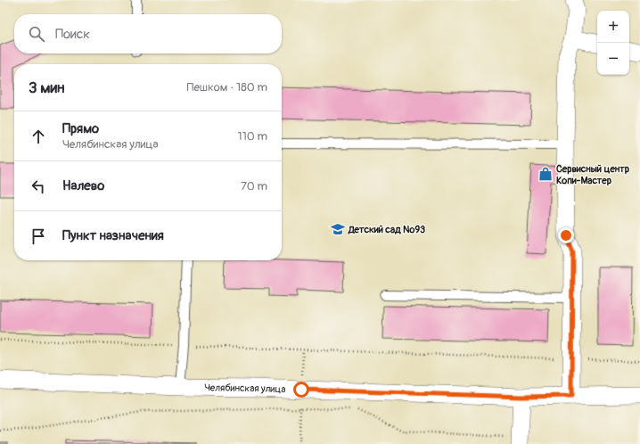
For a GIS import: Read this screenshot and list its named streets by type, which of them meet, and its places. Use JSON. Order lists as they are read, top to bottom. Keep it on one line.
{"streets":{"street":["Челябинская улица"]},"places":{"shop":["Сервисный центр Копи-Мастер"],"school or university":["Детский сад №93"]},"page":{"map_buttons":["+","−"],"search":"Поиск","heading":["3 мин","Пешком · 180 m"],"list":[["Прямо","Челябинская улица","110 m"],["Налево","70 m"],"Пункт назначения"]}}
